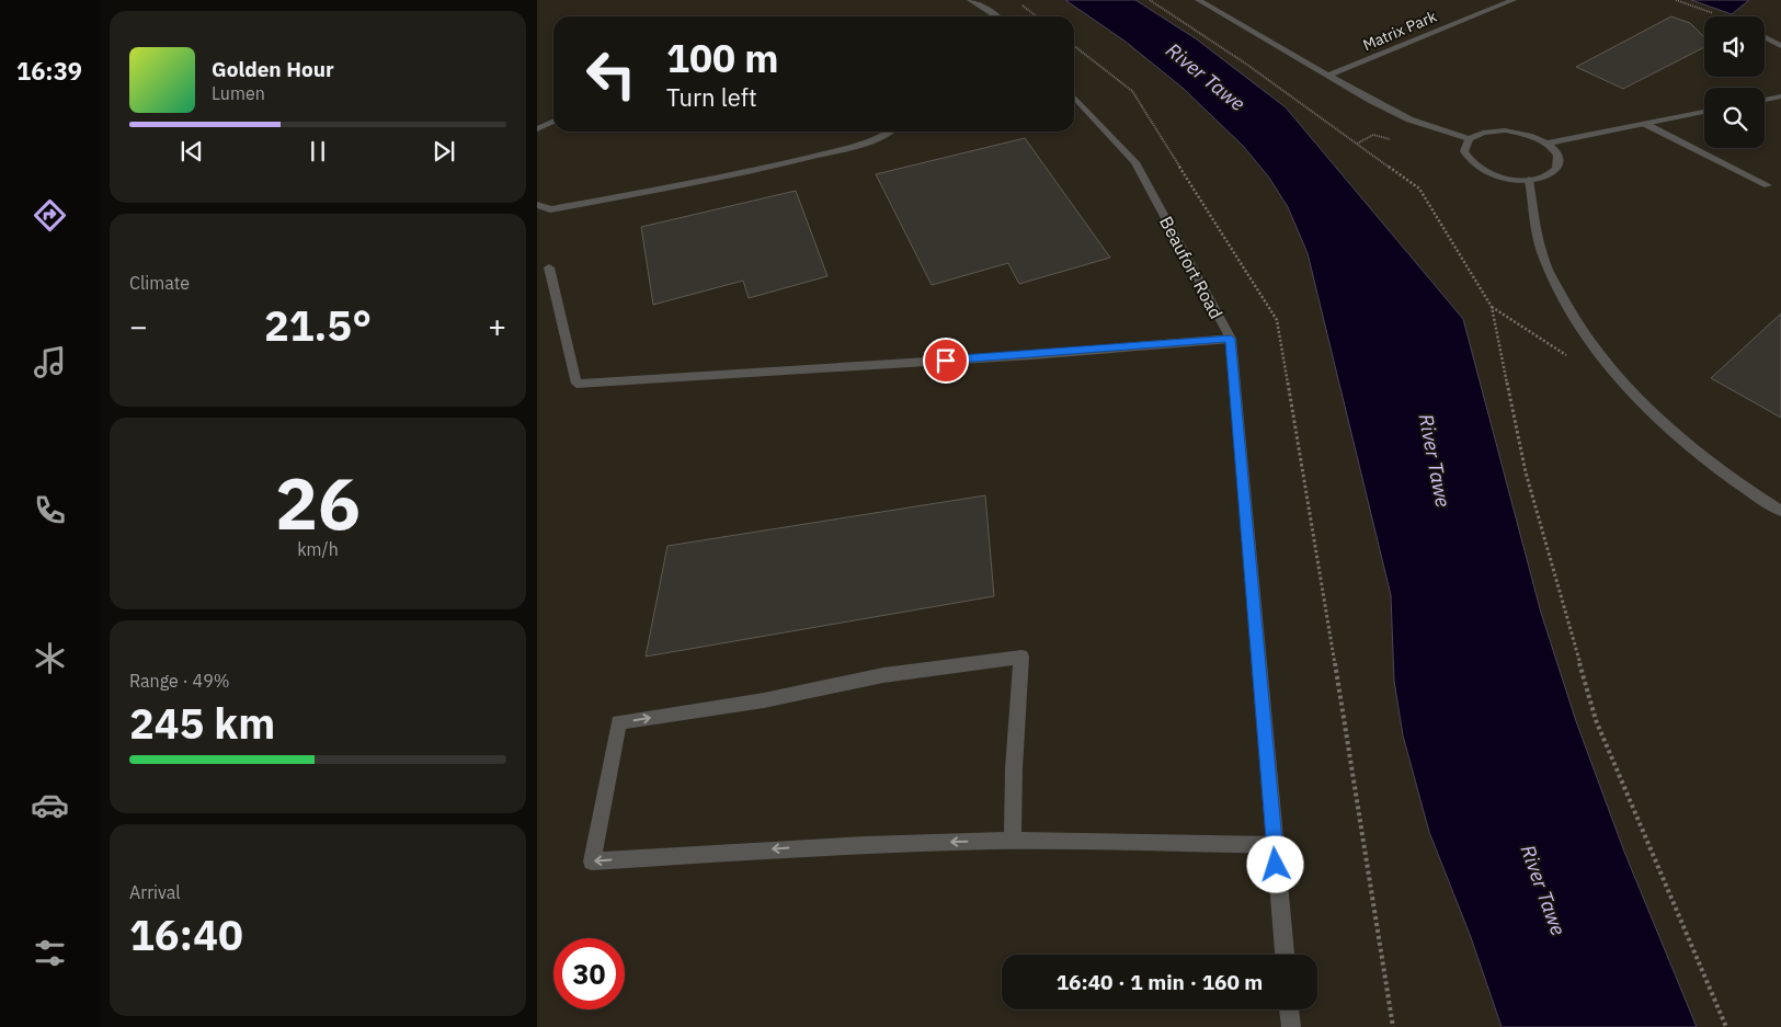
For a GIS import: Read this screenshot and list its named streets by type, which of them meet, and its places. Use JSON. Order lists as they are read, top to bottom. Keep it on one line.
{"streets":{"street":["Matrix Park","Beaufort Road"]},"water":["River Tawe"],"page":{"tabs":"16:39","turn":["100 m","Turn left"],"song":["Golden Hour","Lumen"],"tile":["Climate",["26","km/h"],["Range · 49%","245 km"],["Arrival","16:40"]],"heat":["−","21.5°","+"],"limit":"30","trip":"16:40 · 1 min · 160 m"}}
